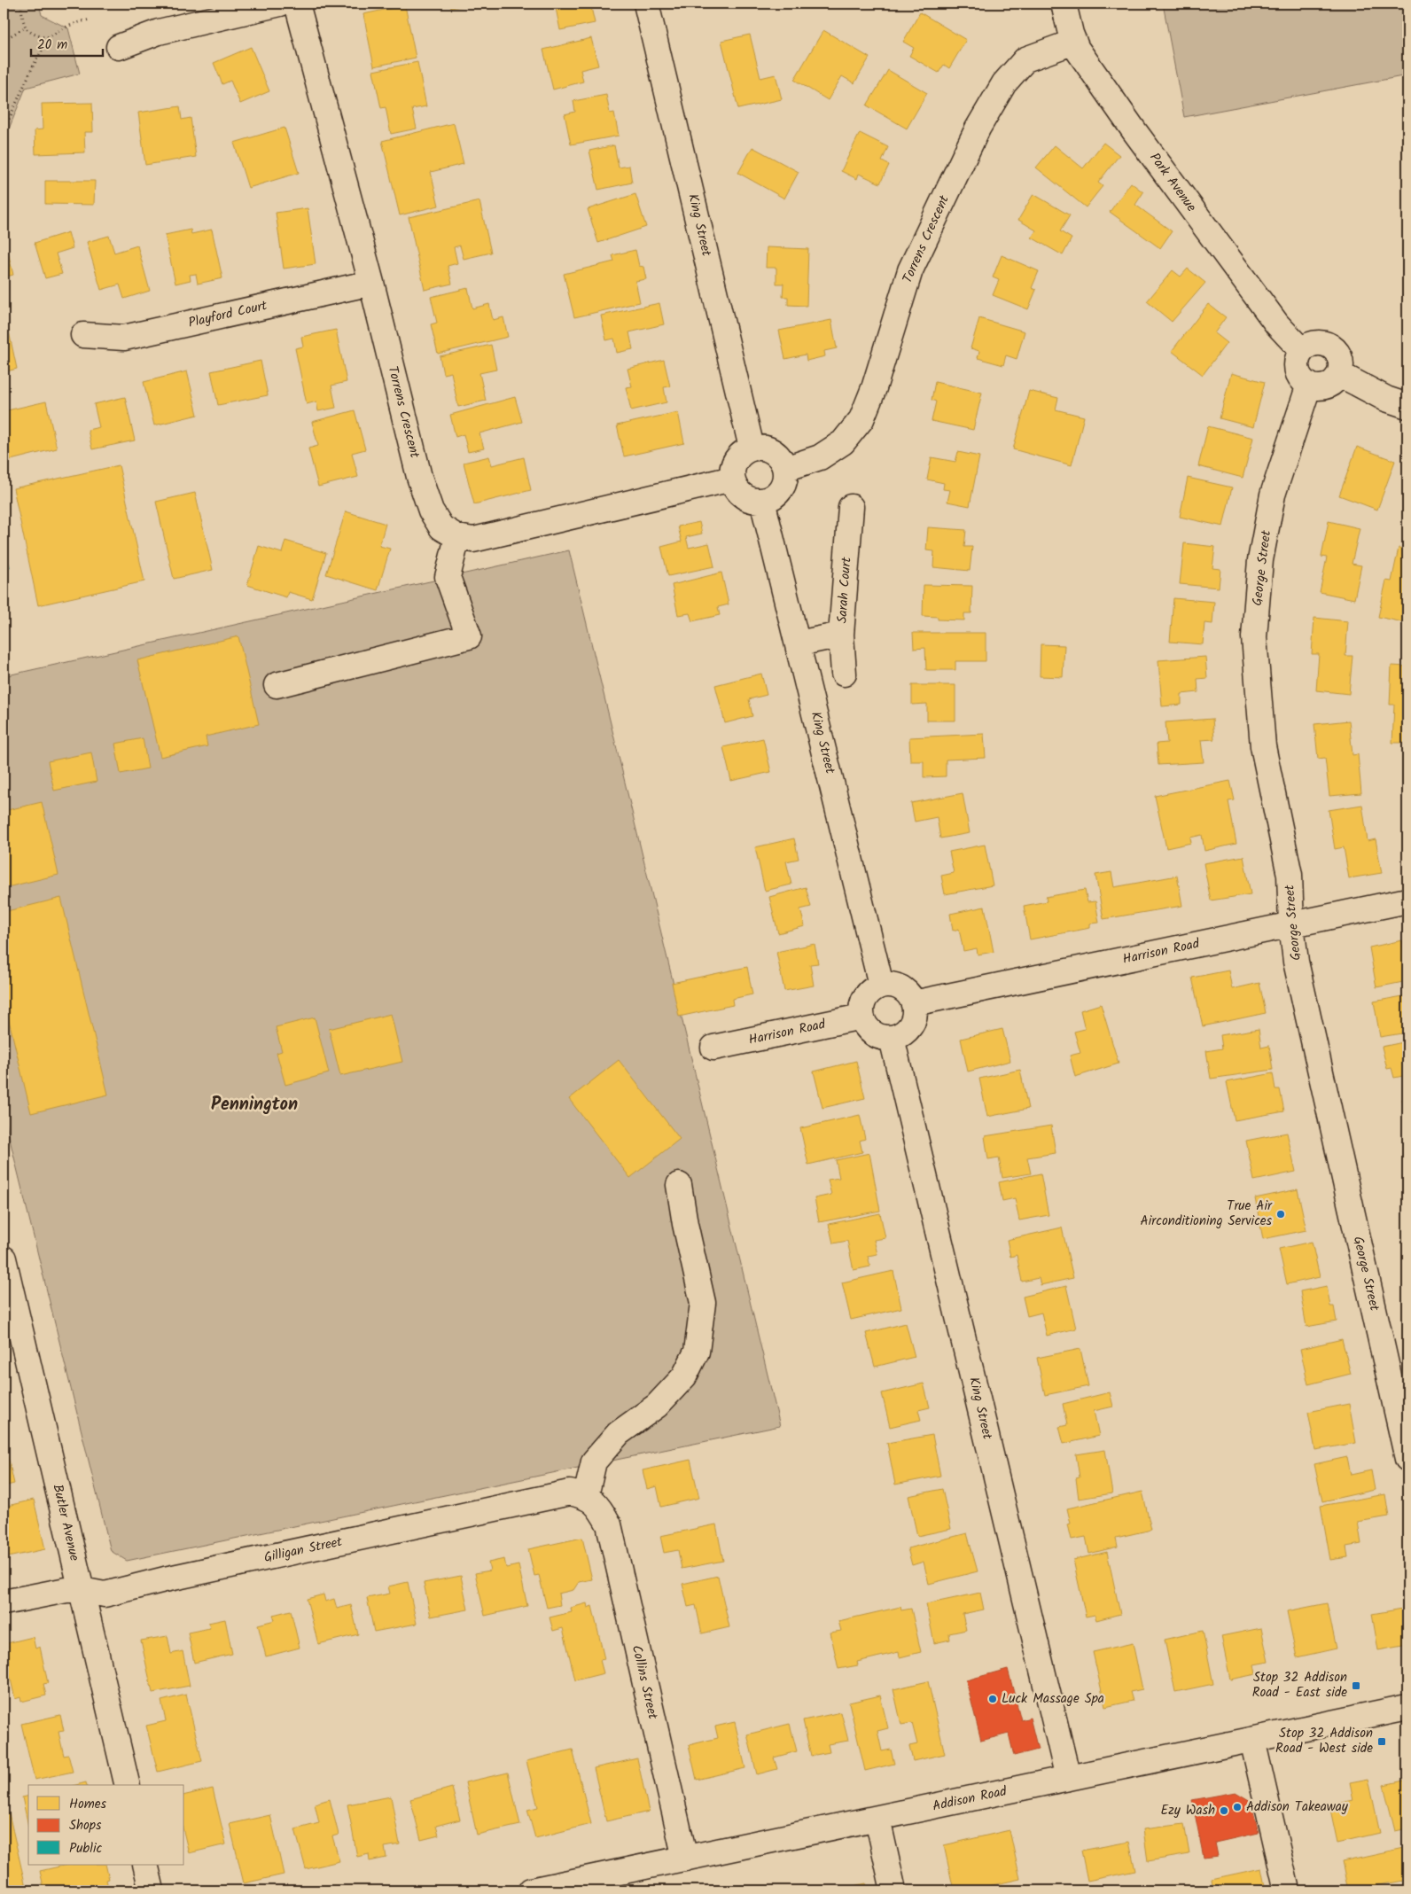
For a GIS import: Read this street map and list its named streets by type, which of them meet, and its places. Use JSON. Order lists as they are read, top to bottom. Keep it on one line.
{"streets":{"street":["Park Avenue","King Street","Torrens Crescent","Playford Court","George Street","Sarah Court","Harrison Road","Butler Avenue","Gilligan Street","Collins Street","Addison Road"]},"crossings":[["Park Avenue","Torrens Crescent"],["Park Avenue","George Street"],["King Street","Torrens Crescent"],["King Street","Harrison Road"],["King Street","Addison Road"],["Torrens Crescent","Playford Court"],["George Street","Harrison Road"],["Butler Avenue","Gilligan Street"],["Gilligan Street","Collins Street"],["Collins Street","Addison Road"]],"districts":["Pennington"],"places":{"other":["True Air Airconditioning Services","Luck Massage Spa","Addison Takeaway","Ezy Wash"],"transit":["Stop 32 Addison Road - East side","Stop 32 Addison Road - West side"]},"legend":["Homes","Shops","Public"],"scale_bar":"20 m"}
